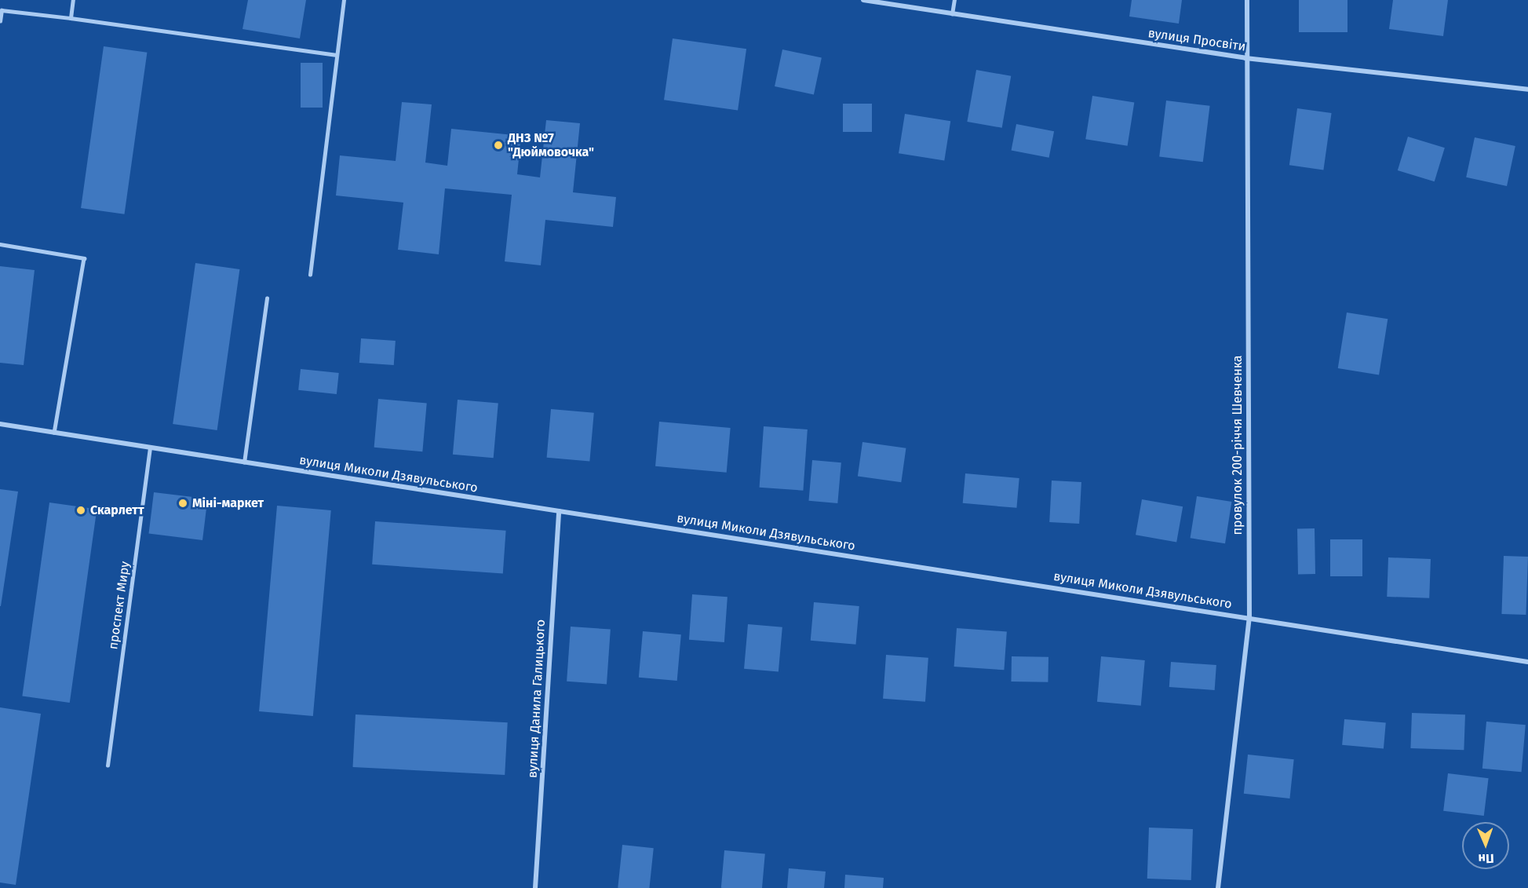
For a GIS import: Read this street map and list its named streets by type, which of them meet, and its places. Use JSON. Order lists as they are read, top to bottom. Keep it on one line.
{"streets":{"street":["вулиця Просвіти","провулок 200-річчя Шевченка","вулиця Миколи Дзявульського","вулиця Данила Галицького"],"lane":["проспект Миру"]},"crossings":[["вулиця Просвіти","провулок 200-річчя Шевченка"],["провулок 200-річчя Шевченка","вулиця Миколи Дзявульського"],["вулиця Миколи Дзявульського","проспект Миру"],["вулиця Миколи Дзявульського","вулиця Данила Галицького"]],"places":["ДНЗ №7 \"Дюймовочка\"","Міні-маркет","Скарлетт"],"north":"bottom"}
